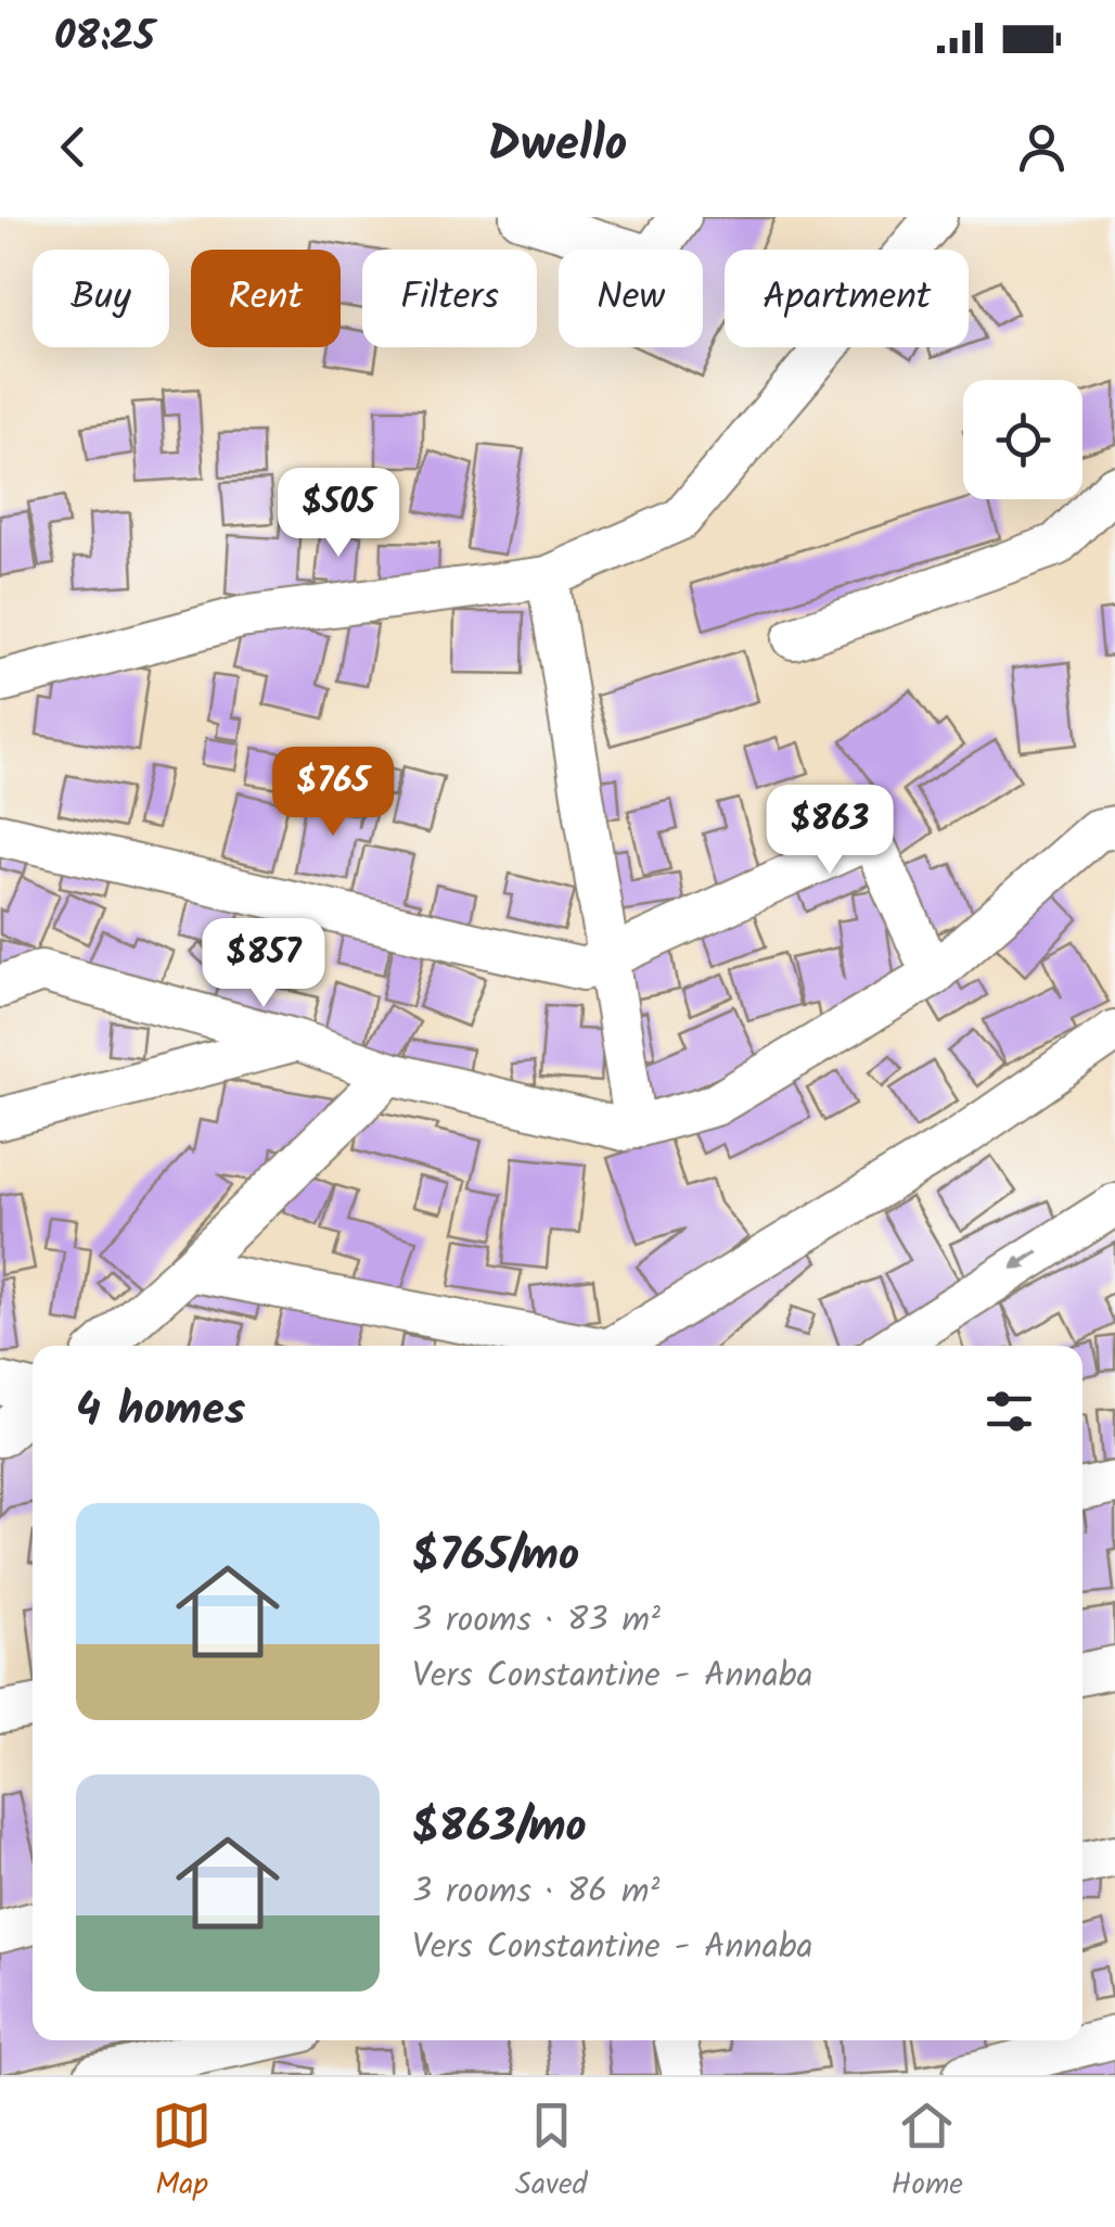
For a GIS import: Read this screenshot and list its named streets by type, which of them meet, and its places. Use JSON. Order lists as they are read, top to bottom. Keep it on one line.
{"page":{"status":"08:25","header":"Dwello","chip":["Buy","Rent","Filters","New","Apartment"],"price":["$505","$765","$863","$857"],"heading":"4 homes","list":[{"name":"$765/mo","note":"3 rooms · 83 m² · Vers Constantine - Annaba"},{"name":"$863/mo","note":"3 rooms · 86 m² · Vers Constantine - Annaba"}],"tabs":["Map","Saved","Home"]}}
